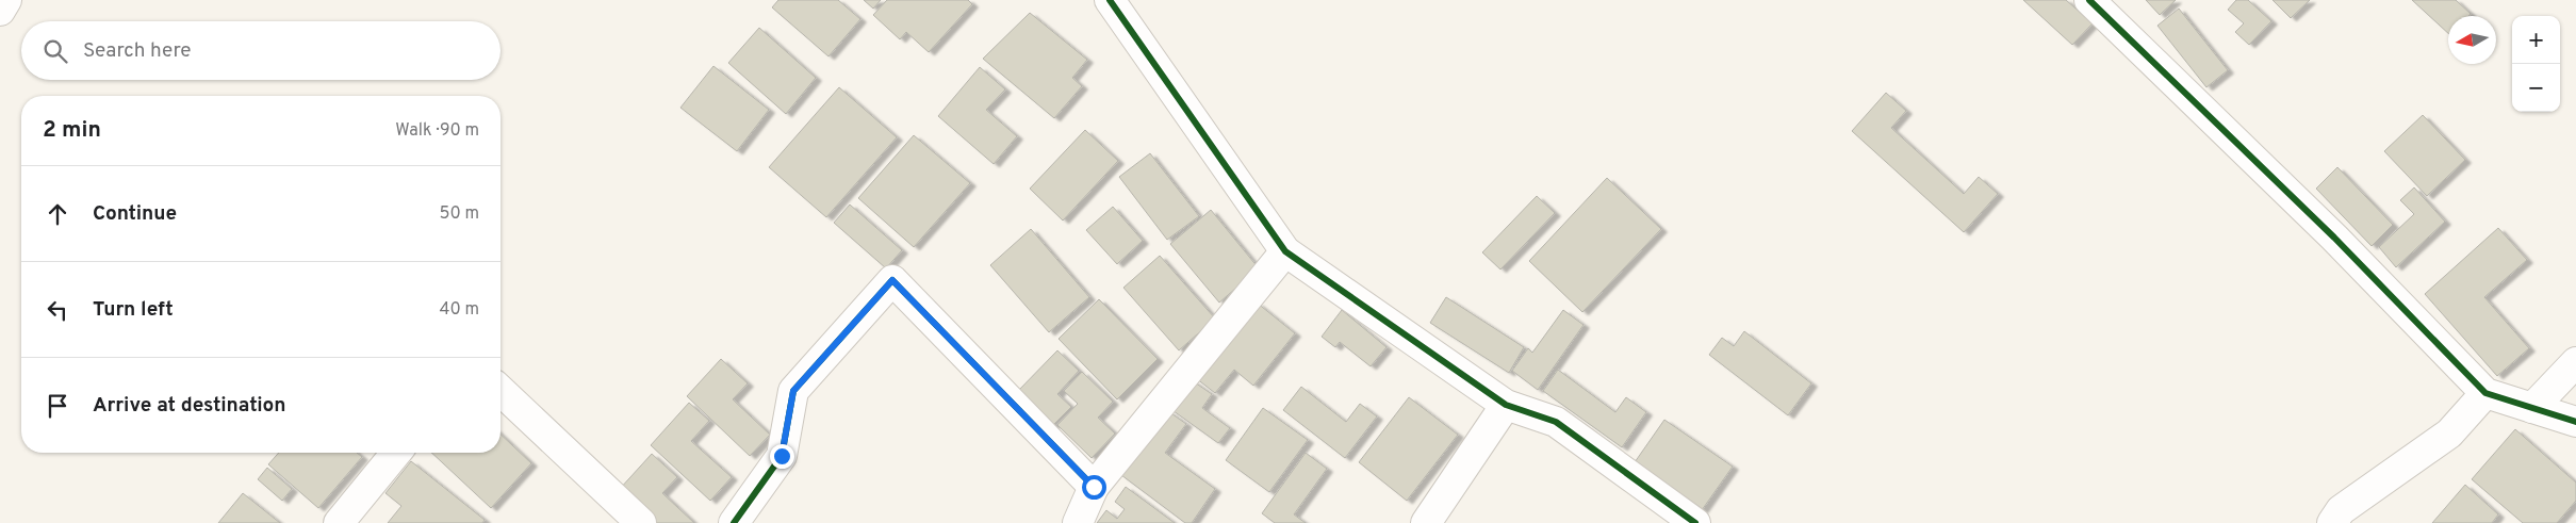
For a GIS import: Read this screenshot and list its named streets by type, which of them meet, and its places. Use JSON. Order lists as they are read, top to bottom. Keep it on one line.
{"north":"left","page":{"map_buttons":["+","−"],"search":"Search here","heading":["2 min","Walk · 90 m"],"list":[["Continue","50 m"],["Turn left","40 m"],"Arrive at destination"]}}
